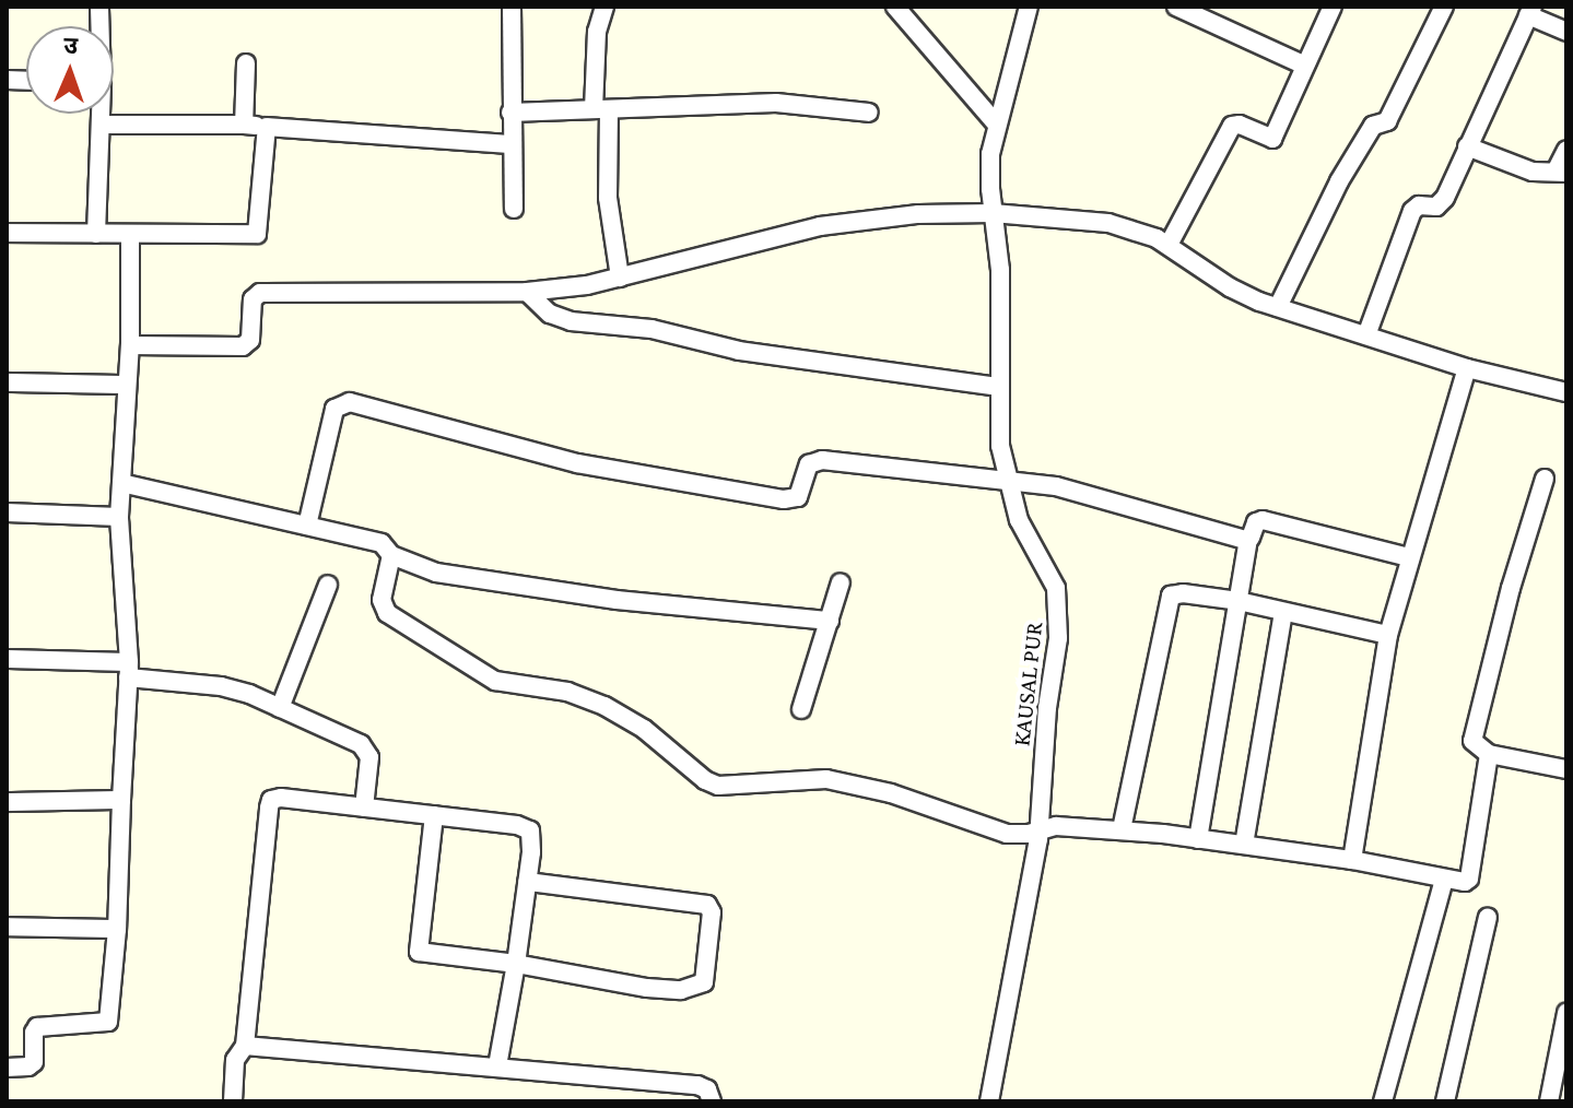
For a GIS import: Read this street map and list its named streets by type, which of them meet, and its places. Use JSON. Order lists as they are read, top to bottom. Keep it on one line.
{"streets":{"street":["KAUSAL PUR"]},"north":"top"}
